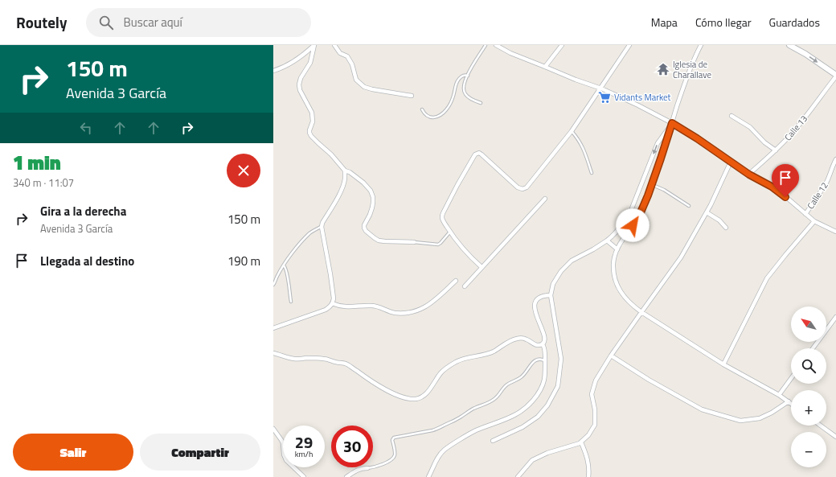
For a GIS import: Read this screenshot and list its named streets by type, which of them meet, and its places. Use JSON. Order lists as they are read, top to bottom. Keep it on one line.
{"streets":{"street":["Calle 13","Calle 12"]},"places":{"temple":["Iglesia de Charallave"],"supermarket":["Vidants Market"]},"north":"top left","page":{"header":"Routely","search":"Buscar aquí","nav":["Mapa","Cómo llegar","Guardados"],"turn":["150 m","Avenida 3 García"],"heading":["1 min","340 m · 11:07"],"list":[{"name":"Gira a la derecha","note":"Avenida 3 García","value":"150 m"},{"name":"Llegada al destino","value":"190 m"}],"map_buttons":["+","−"],"speed":"29 km/h","limit":"30","buttons":["Salir","Compartir"]}}
